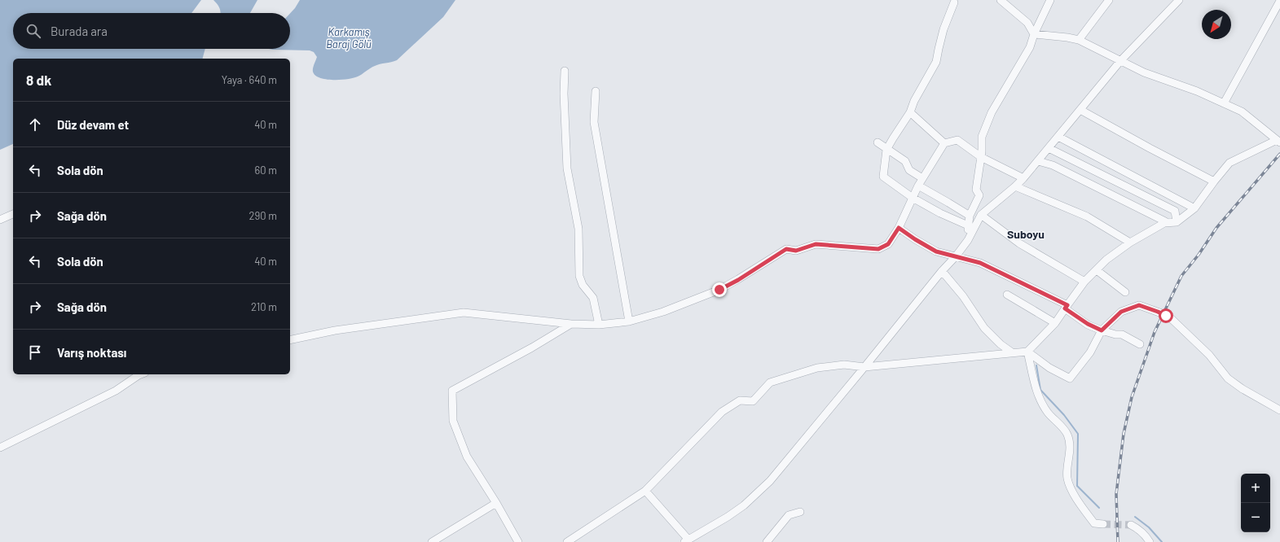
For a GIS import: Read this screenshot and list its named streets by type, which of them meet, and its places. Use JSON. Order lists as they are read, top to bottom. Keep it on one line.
{"districts":["Suboyu"],"water":["Karkamış Baraj Gölü"],"north":"bottom left","page":{"search":"Burada ara","heading":["8 dk","Yaya · 640 m"],"list":[["Düz devam et","40 m"],["Sola dön","60 m"],["Sağa dön","290 m"],["Sola dön","40 m"],["Sağa dön","210 m"],"Varış noktası"],"map_buttons":["+","−"]}}
